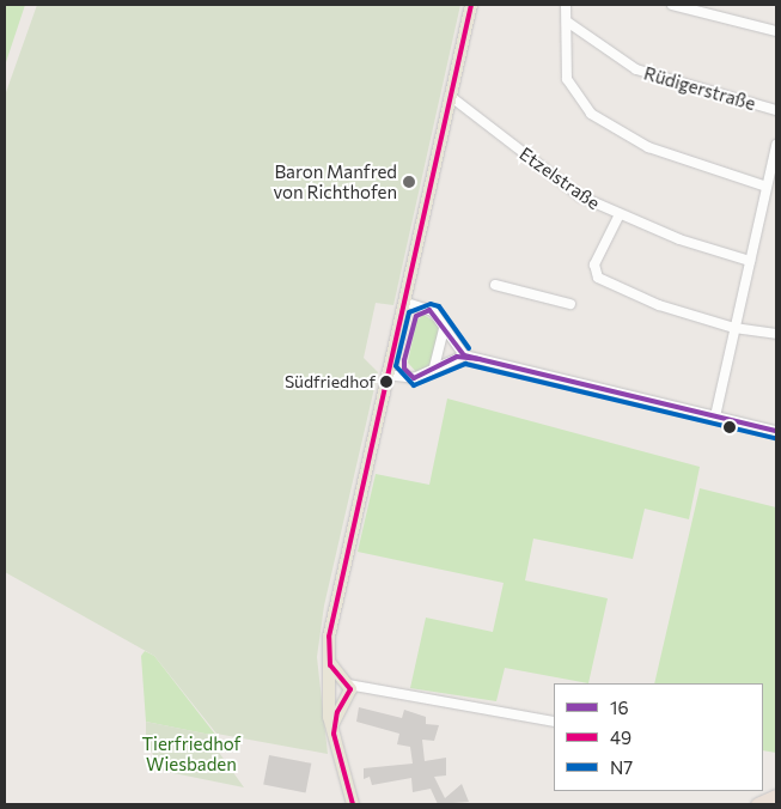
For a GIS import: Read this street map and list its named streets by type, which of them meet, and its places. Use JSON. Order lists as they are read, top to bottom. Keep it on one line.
{"streets":{"street":["Rüdigerstraße","Etzelstraße"]},"parks":["Tierfriedhof Wiesbaden"],"places":["Baron Manfred von Richthofen","Südfriedhof"],"lines":["transit line 49","transit line N7","transit line 16"],"legend":["16","49","N7"]}
